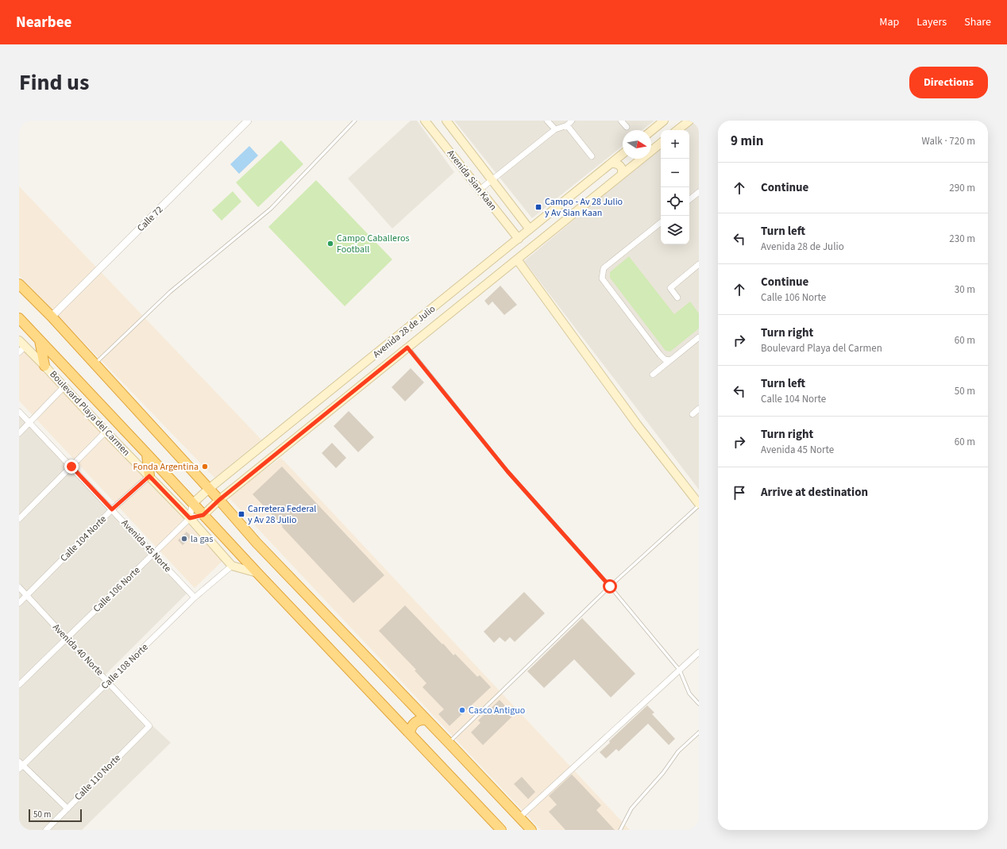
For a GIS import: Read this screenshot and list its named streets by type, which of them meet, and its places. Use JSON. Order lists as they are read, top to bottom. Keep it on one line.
{"streets":{"main road":["Avenida Sian Kaan","Avenida 28 de Julio","Boulevard Playa del Carmen"],"street":["Calle 72","Calle 104 Norte","Avenida 45 Norte","Calle 106 Norte","Avenida 40 Norte","Calle 108 Norte","Calle 110 Norte"]},"crossings":[["Avenida Sian Kaan","Avenida 28 de Julio"],["Boulevard Playa del Carmen","Calle 104 Norte"],["Boulevard Playa del Carmen","Calle 106 Norte"],["Boulevard Playa del Carmen","Calle 108 Norte"],["Calle 104 Norte","Avenida 45 Norte"],["Calle 104 Norte","Avenida 40 Norte"],["Avenida 45 Norte","Calle 106 Norte"],["Avenida 45 Norte","Calle 108 Norte"],["Calle 106 Norte","Avenida 40 Norte"],["Avenida 40 Norte","Calle 108 Norte"],["Avenida 40 Norte","Calle 110 Norte"]],"places":{"transit":["Campo - Av 28 Julio y Av Sian Kaan","Carretera Federal y Av 28 Julio"],"other":["Campo Caballeros Football","Fonda Argentina","la gas","Casco Antiguo"]},"scale_bar":"50 m","north":"right","page":{"header":"Nearbee","nav":["Map","Layers","Share"],"title":"Find us","buttons":"Directions","heading":["9 min","Walk · 720 m"],"map_buttons":["+","−"],"list":[["Continue","290 m"],["Turn left","Avenida 28 de Julio","230 m"],["Continue","Calle 106 Norte","30 m"],["Turn right","Boulevard Playa del Carmen","60 m"],["Turn left","Calle 104 Norte","50 m"],["Turn right","Avenida 45 Norte","60 m"],"Arrive at destination"],"scale":"50 m"}}
